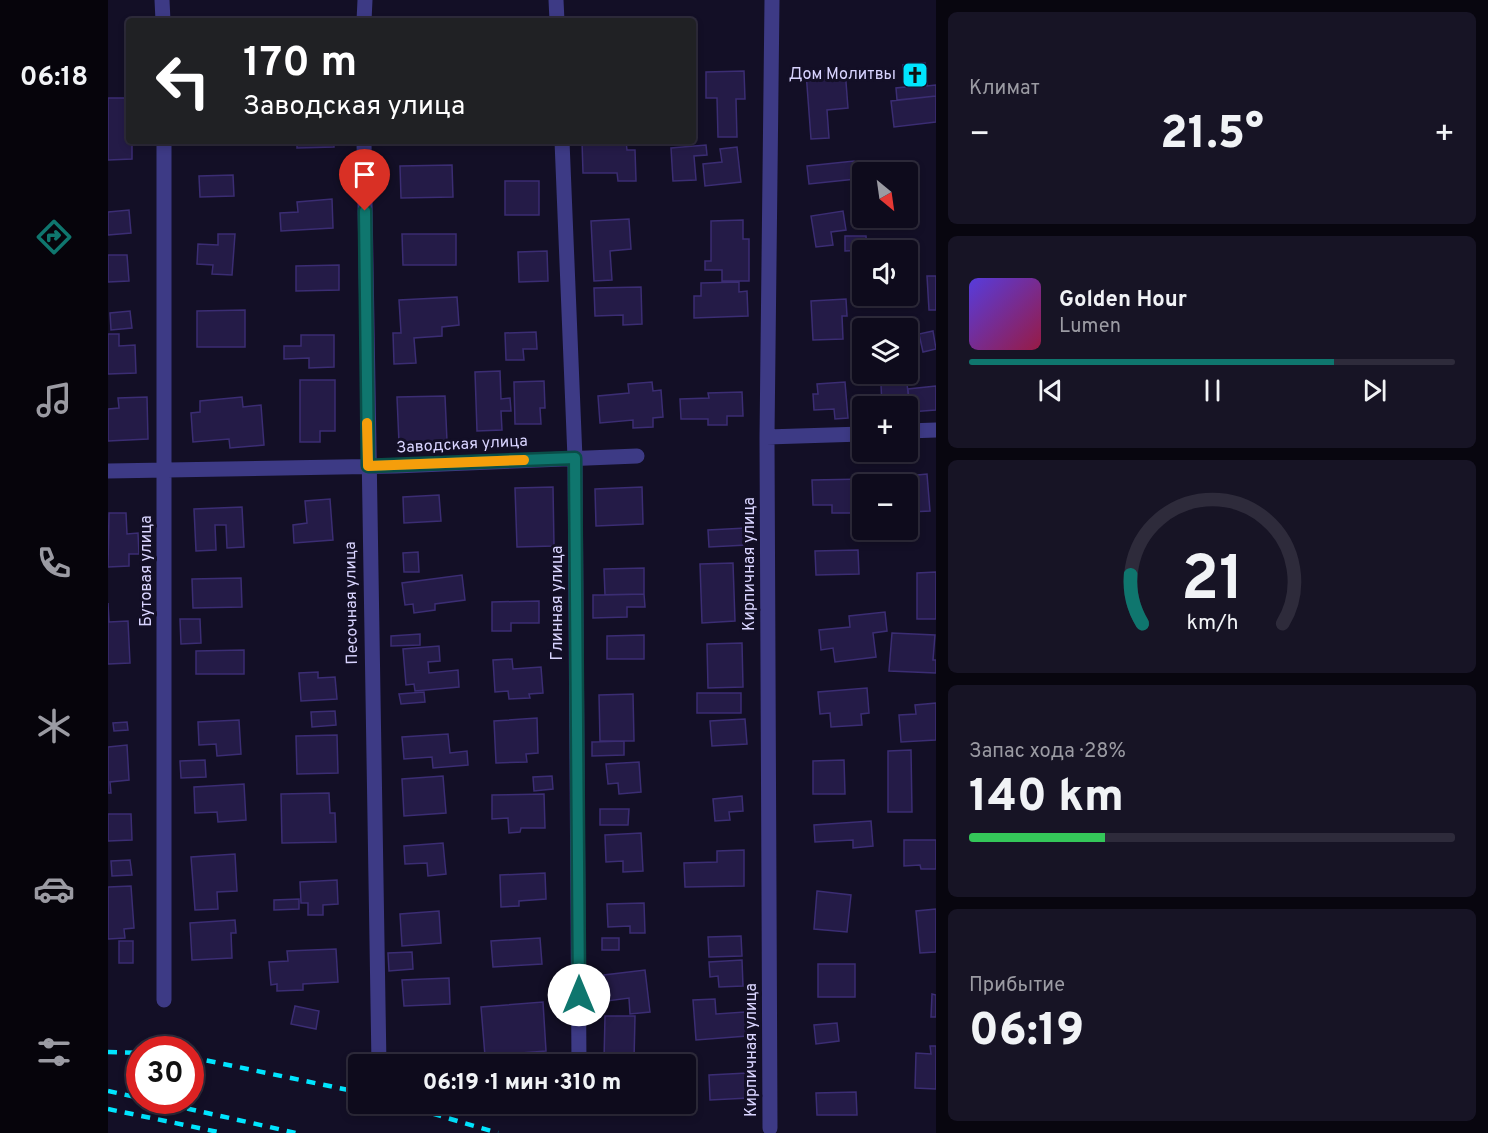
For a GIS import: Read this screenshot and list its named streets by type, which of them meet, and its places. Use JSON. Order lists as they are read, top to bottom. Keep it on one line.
{"streets":{"street":["Заводская улица","Кирпичная улица","Бутовая улица","Песочная улица","Глинная улица"]},"crossings":[["Заводская улица","Бутовая улица"],["Заводская улица","Песочная улица"],["Заводская улица","Глинная улица"]],"places":{"church":["Дом Молитвы"]},"north":"bottom right","page":{"tabs":"06:18","tile":["Климат",["Запас хода · 28%","140 km"],["Прибытие","06:19"]],"turn":["170 m","Заводская улица"],"heat":["−","21.5°","+"],"map_buttons":["+","−"],"song":["Golden Hour","Lumen"],"limit":"30","trip":"06:19 · 1 мин · 310 m","gauge":["21","km/h"]}}
